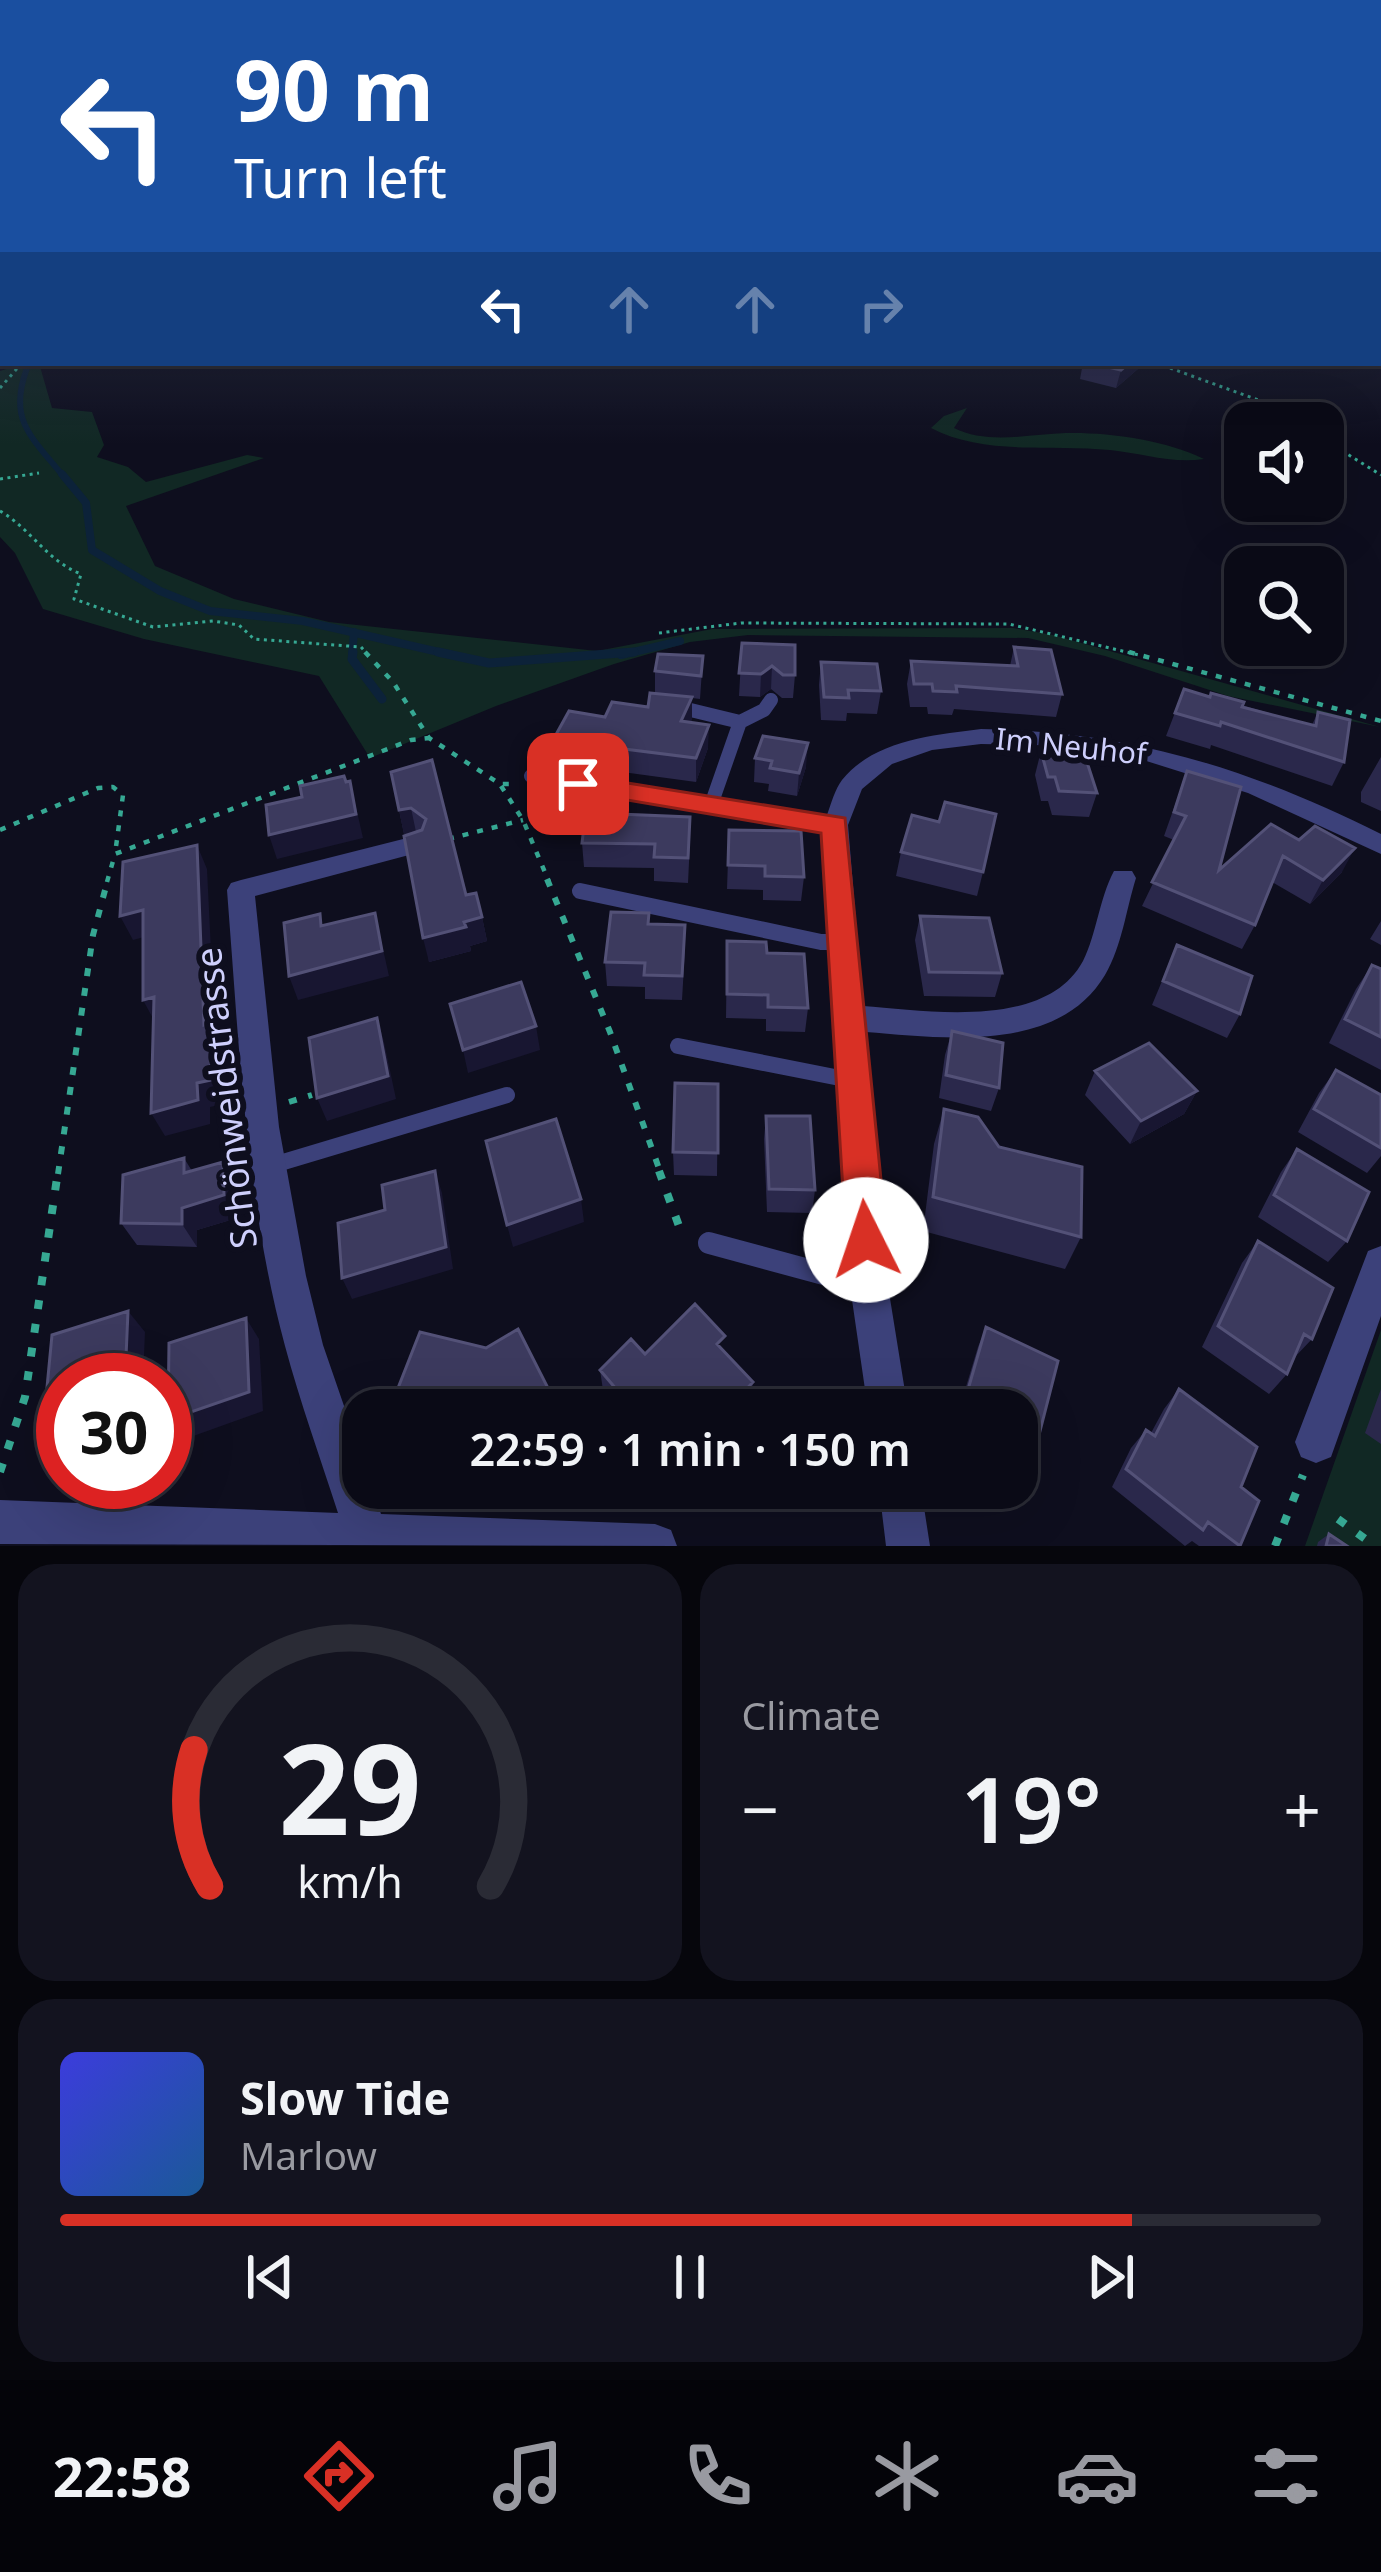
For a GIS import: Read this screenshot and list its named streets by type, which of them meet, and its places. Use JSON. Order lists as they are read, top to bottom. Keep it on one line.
{"streets":{"street":["Im Neuhof","Schönweidstrasse"]},"page":{"turn":["90 m","Turn left"],"limit":"30","trip":"22:59 · 1 min · 150 m","tile":"Climate","heat":["−","19°","+"],"song":["Slow Tide","Marlow"],"tabs":"22:58","gauge":["29","km/h"]}}
